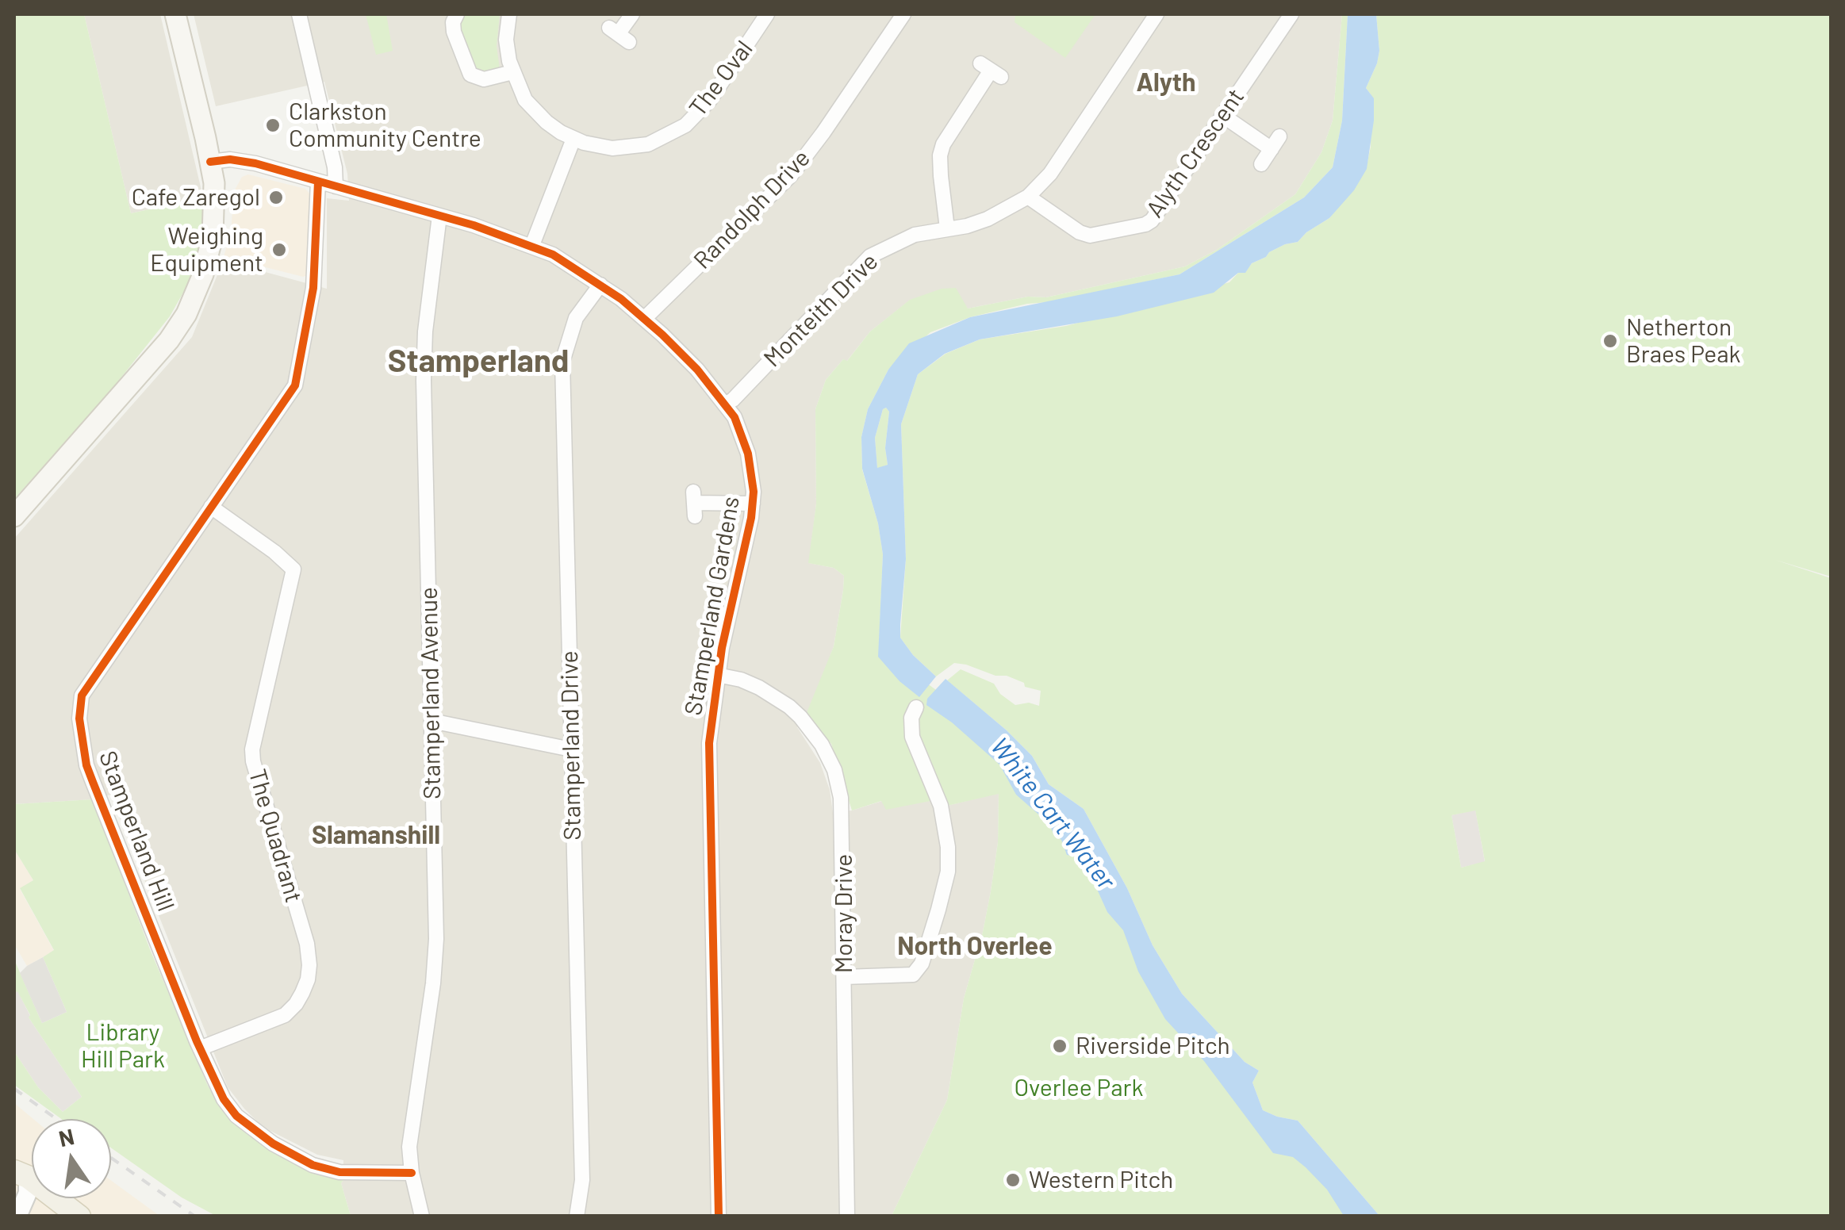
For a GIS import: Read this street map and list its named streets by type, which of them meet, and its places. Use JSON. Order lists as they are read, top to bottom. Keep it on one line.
{"streets":{"street":["The Oval","Alyth Crescent","Randolph Drive","Monteith Drive","Stamperland Gardens","Stamperland Avenue","Stamperland Drive","Stamperland Hill","The Quadrant","Moray Drive"]},"crossings":[["Alyth Crescent","Monteith Drive"],["Randolph Drive","Stamperland Gardens"],["Monteith Drive","Stamperland Gardens"],["Stamperland Gardens","Stamperland Avenue"],["Stamperland Gardens","Stamperland Drive"],["Stamperland Gardens","Stamperland Hill"],["Stamperland Gardens","Moray Drive"],["Stamperland Avenue","Stamperland Hill"],["Stamperland Hill","The Quadrant"]],"districts":["Alyth","Stamperland","Slamanshill","North Overlee"],"water":["White Cart Water"],"parks":["Library Hill Park","Overlee Park"],"places":["Clarkston Community Centre","Cafe Zaregol","Weighing Equipment","Netherton Braes Peak","Riverside Pitch","Western Pitch"],"north":"top"}
